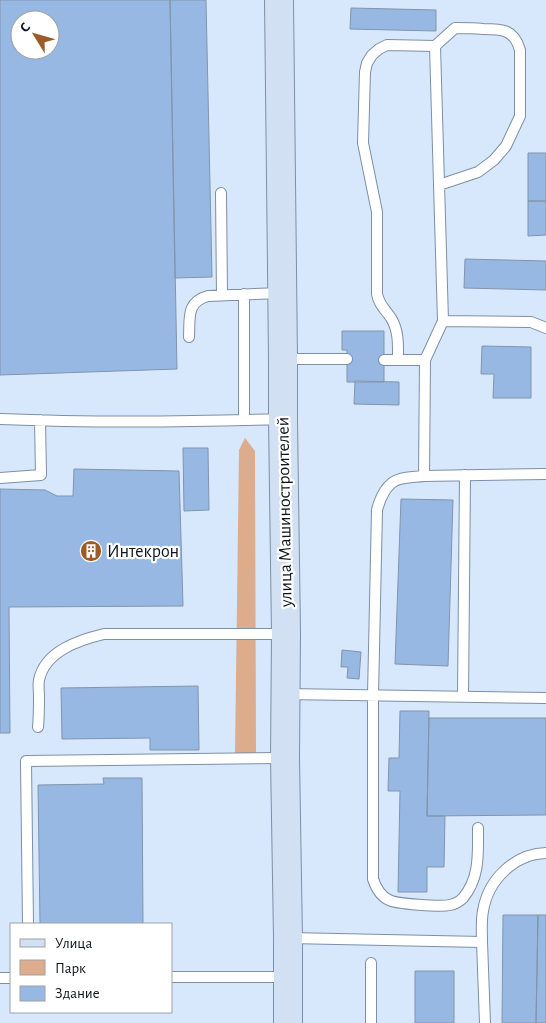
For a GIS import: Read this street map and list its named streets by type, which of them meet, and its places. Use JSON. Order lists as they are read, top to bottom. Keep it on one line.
{"streets":{"main road":["улица Машиностроителей"]},"places":{"building":["Интекрон"]},"legend":["Улица","Парк","Здание"],"north":"top left"}
